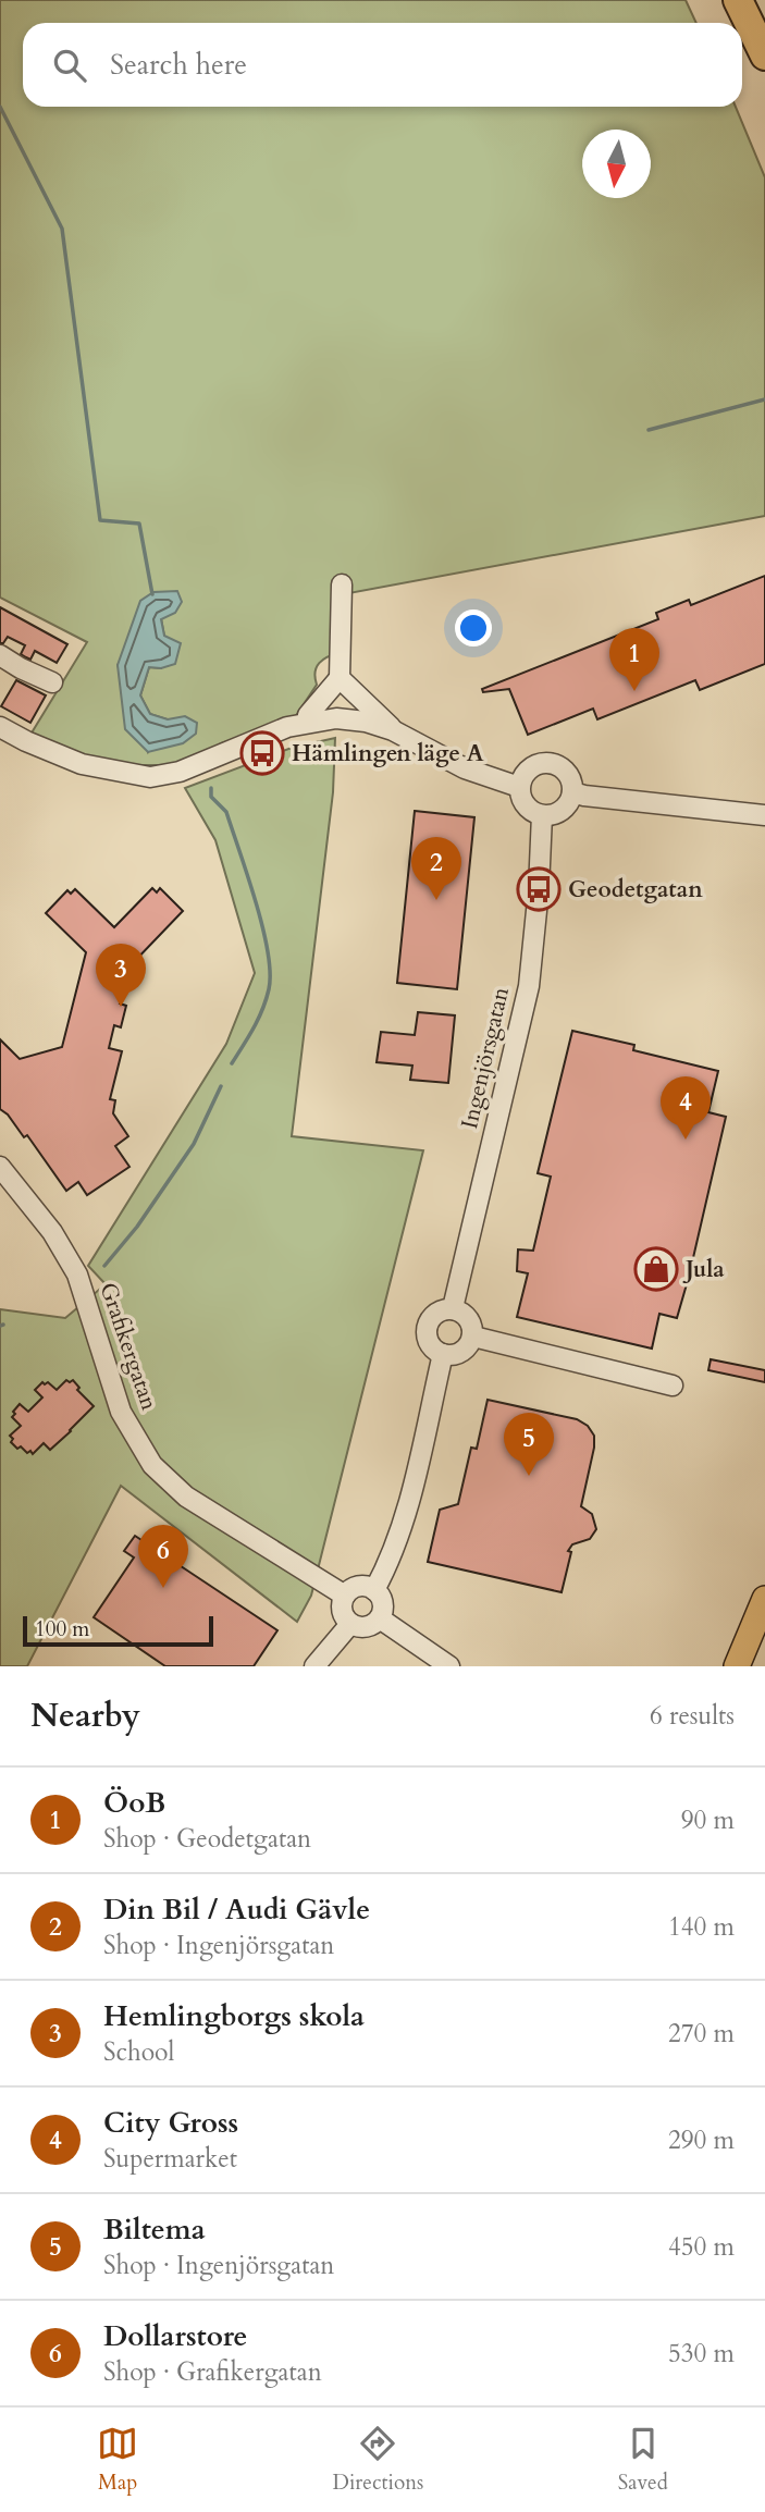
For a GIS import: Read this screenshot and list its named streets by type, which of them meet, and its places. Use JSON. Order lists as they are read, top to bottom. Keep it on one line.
{"streets":{"street":["Ingenjörsgatan","Grafikergatan"]},"places":{"bus stop":["Hämlingen läge A","Geodetgatan"],"shop":["Jula"]},"scale_bar":"100 m","north":"bottom","page":{"search":"Search here","pins":["1","2","3","4","5","6"],"scale":"100 m","heading":["Nearby","6 results"],"list":[{"mark":"1","name":"ÖoB","note":"Shop · Geodetgatan","value":"90 m"},{"mark":"2","name":"Din Bil / Audi Gävle","note":"Shop · Ingenjörsgatan","value":"140 m"},{"mark":"3","name":"Hemlingborgs skola","note":"School","value":"270 m"},{"mark":"4","name":"City Gross","note":"Supermarket","value":"290 m"},{"mark":"5","name":"Biltema","note":"Shop · Ingenjörsgatan","value":"450 m"},{"mark":"6","name":"Dollarstore","note":"Shop · Grafikergatan","value":"530 m"}],"nav":["Map","Directions","Saved"]}}
